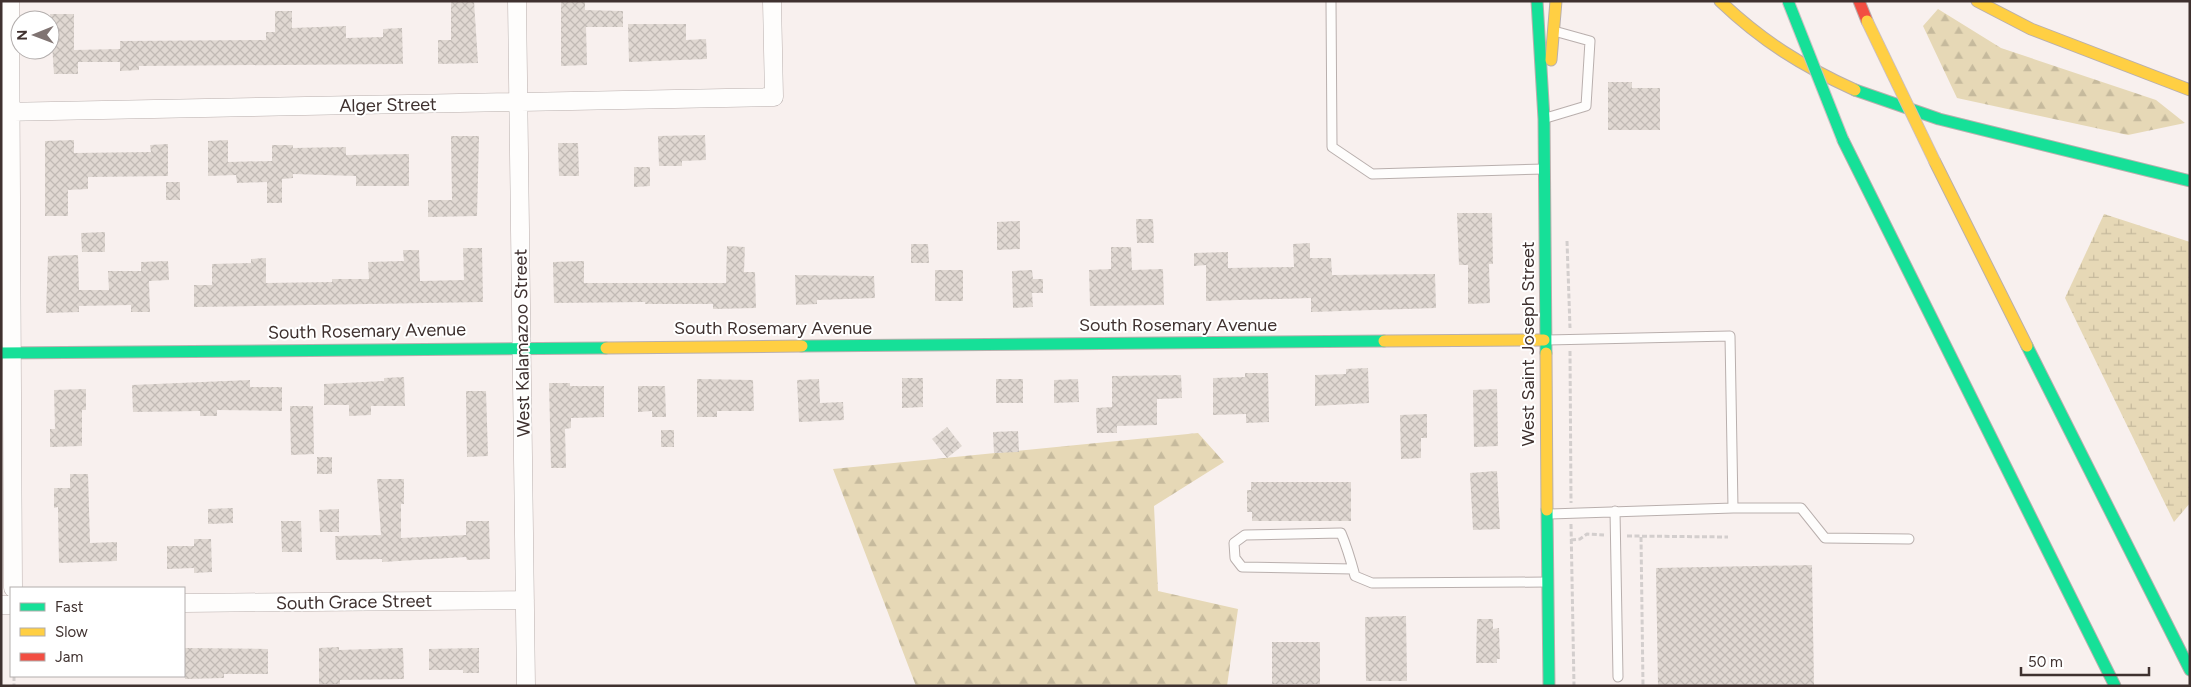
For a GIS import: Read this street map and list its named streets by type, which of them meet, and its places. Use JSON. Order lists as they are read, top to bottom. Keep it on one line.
{"streets":{"main road":["South Rosemary Avenue","West Saint Joseph Street"],"street":["Alger Street","West Kalamazoo Street","South Grace Street"]},"crossings":[["Alger Street","West Kalamazoo Street"],["South Rosemary Avenue","West Kalamazoo Street"],["South Rosemary Avenue","West Saint Joseph Street"],["West Kalamazoo Street","South Grace Street"]],"legend":["Fast","Slow","Jam"],"scale_bar":"50 m","north":"left"}
